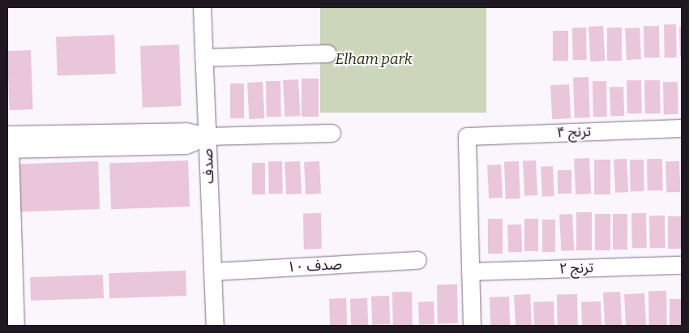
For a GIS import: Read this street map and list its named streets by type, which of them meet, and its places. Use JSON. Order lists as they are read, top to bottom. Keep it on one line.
{"streets":{"street":["ترنج ۴","صدف","صدف ۱۰","ترنج ۲"]},"crossings":[["ترنج ۴","ترنج ۲"],["صدف","صدف ۱۰"]],"parks":["Elham park"]}
